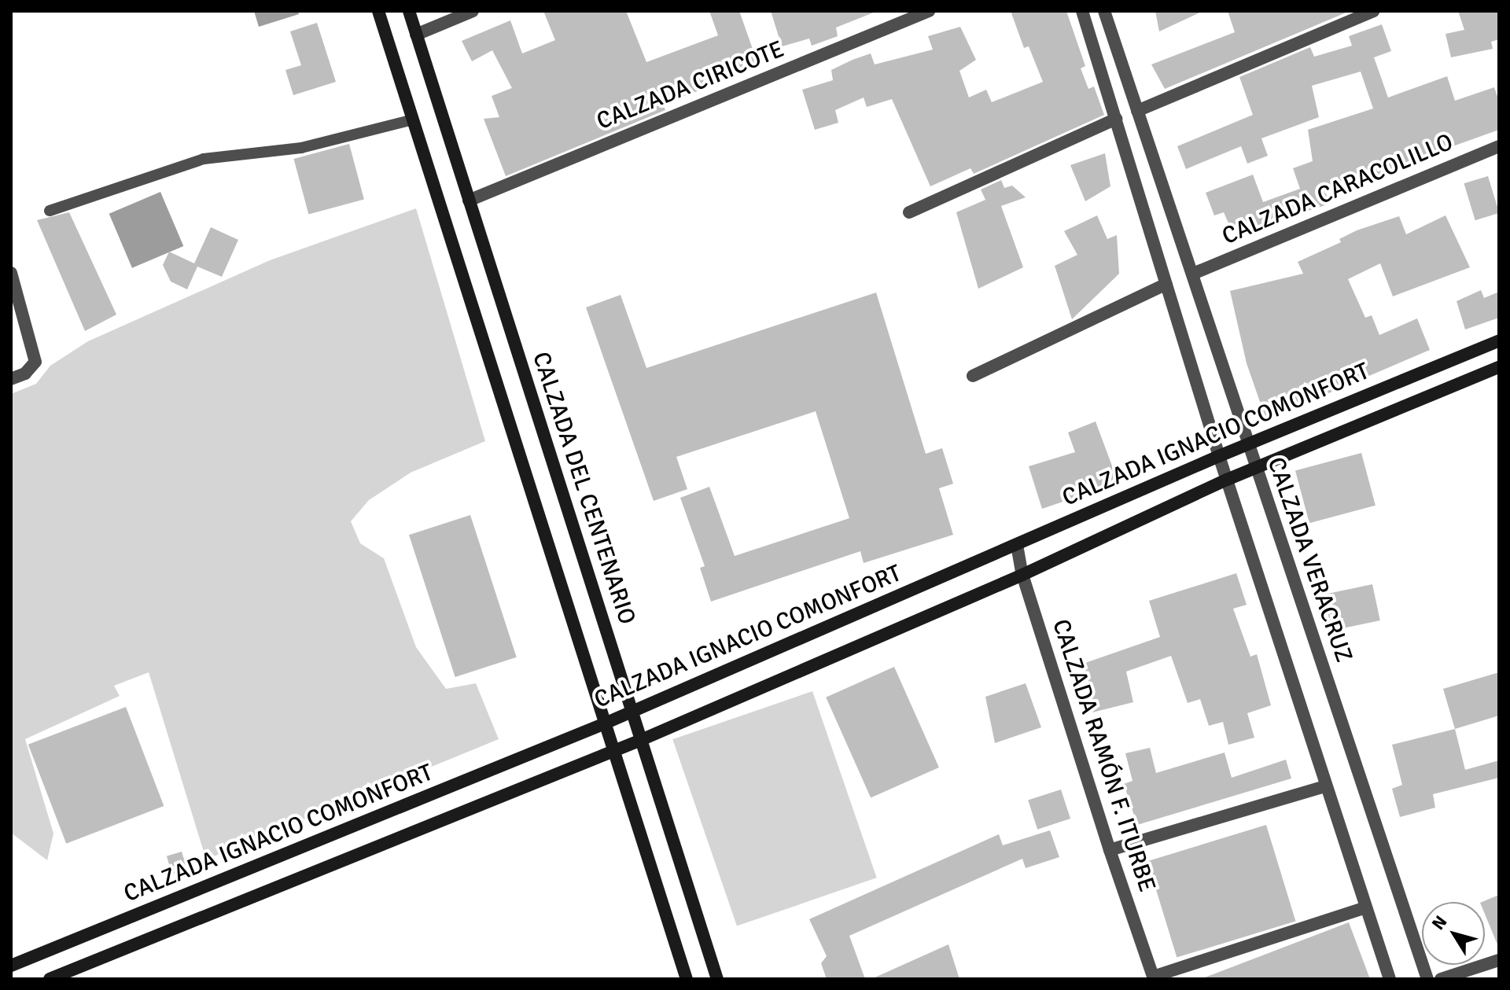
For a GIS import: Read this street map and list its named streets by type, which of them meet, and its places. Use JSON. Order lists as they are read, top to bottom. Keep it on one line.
{"streets":{"main road":["CALZADA IGNACIO COMONFORT","CALZADA DEL CENTENARIO"],"street":["CALZADA CIRICOTE","CALZADA CARACOLILLO","CALZADA VERACRUZ","CALZADA RAMÓN F. ITURBE"]},"crossings":[["CALZADA CIRICOTE","CALZADA DEL CENTENARIO"],["CALZADA CARACOLILLO","CALZADA VERACRUZ"],["CALZADA IGNACIO COMONFORT","CALZADA DEL CENTENARIO"],["CALZADA IGNACIO COMONFORT","CALZADA VERACRUZ"],["CALZADA IGNACIO COMONFORT","CALZADA RAMÓN F. ITURBE"]],"north":"top left"}
